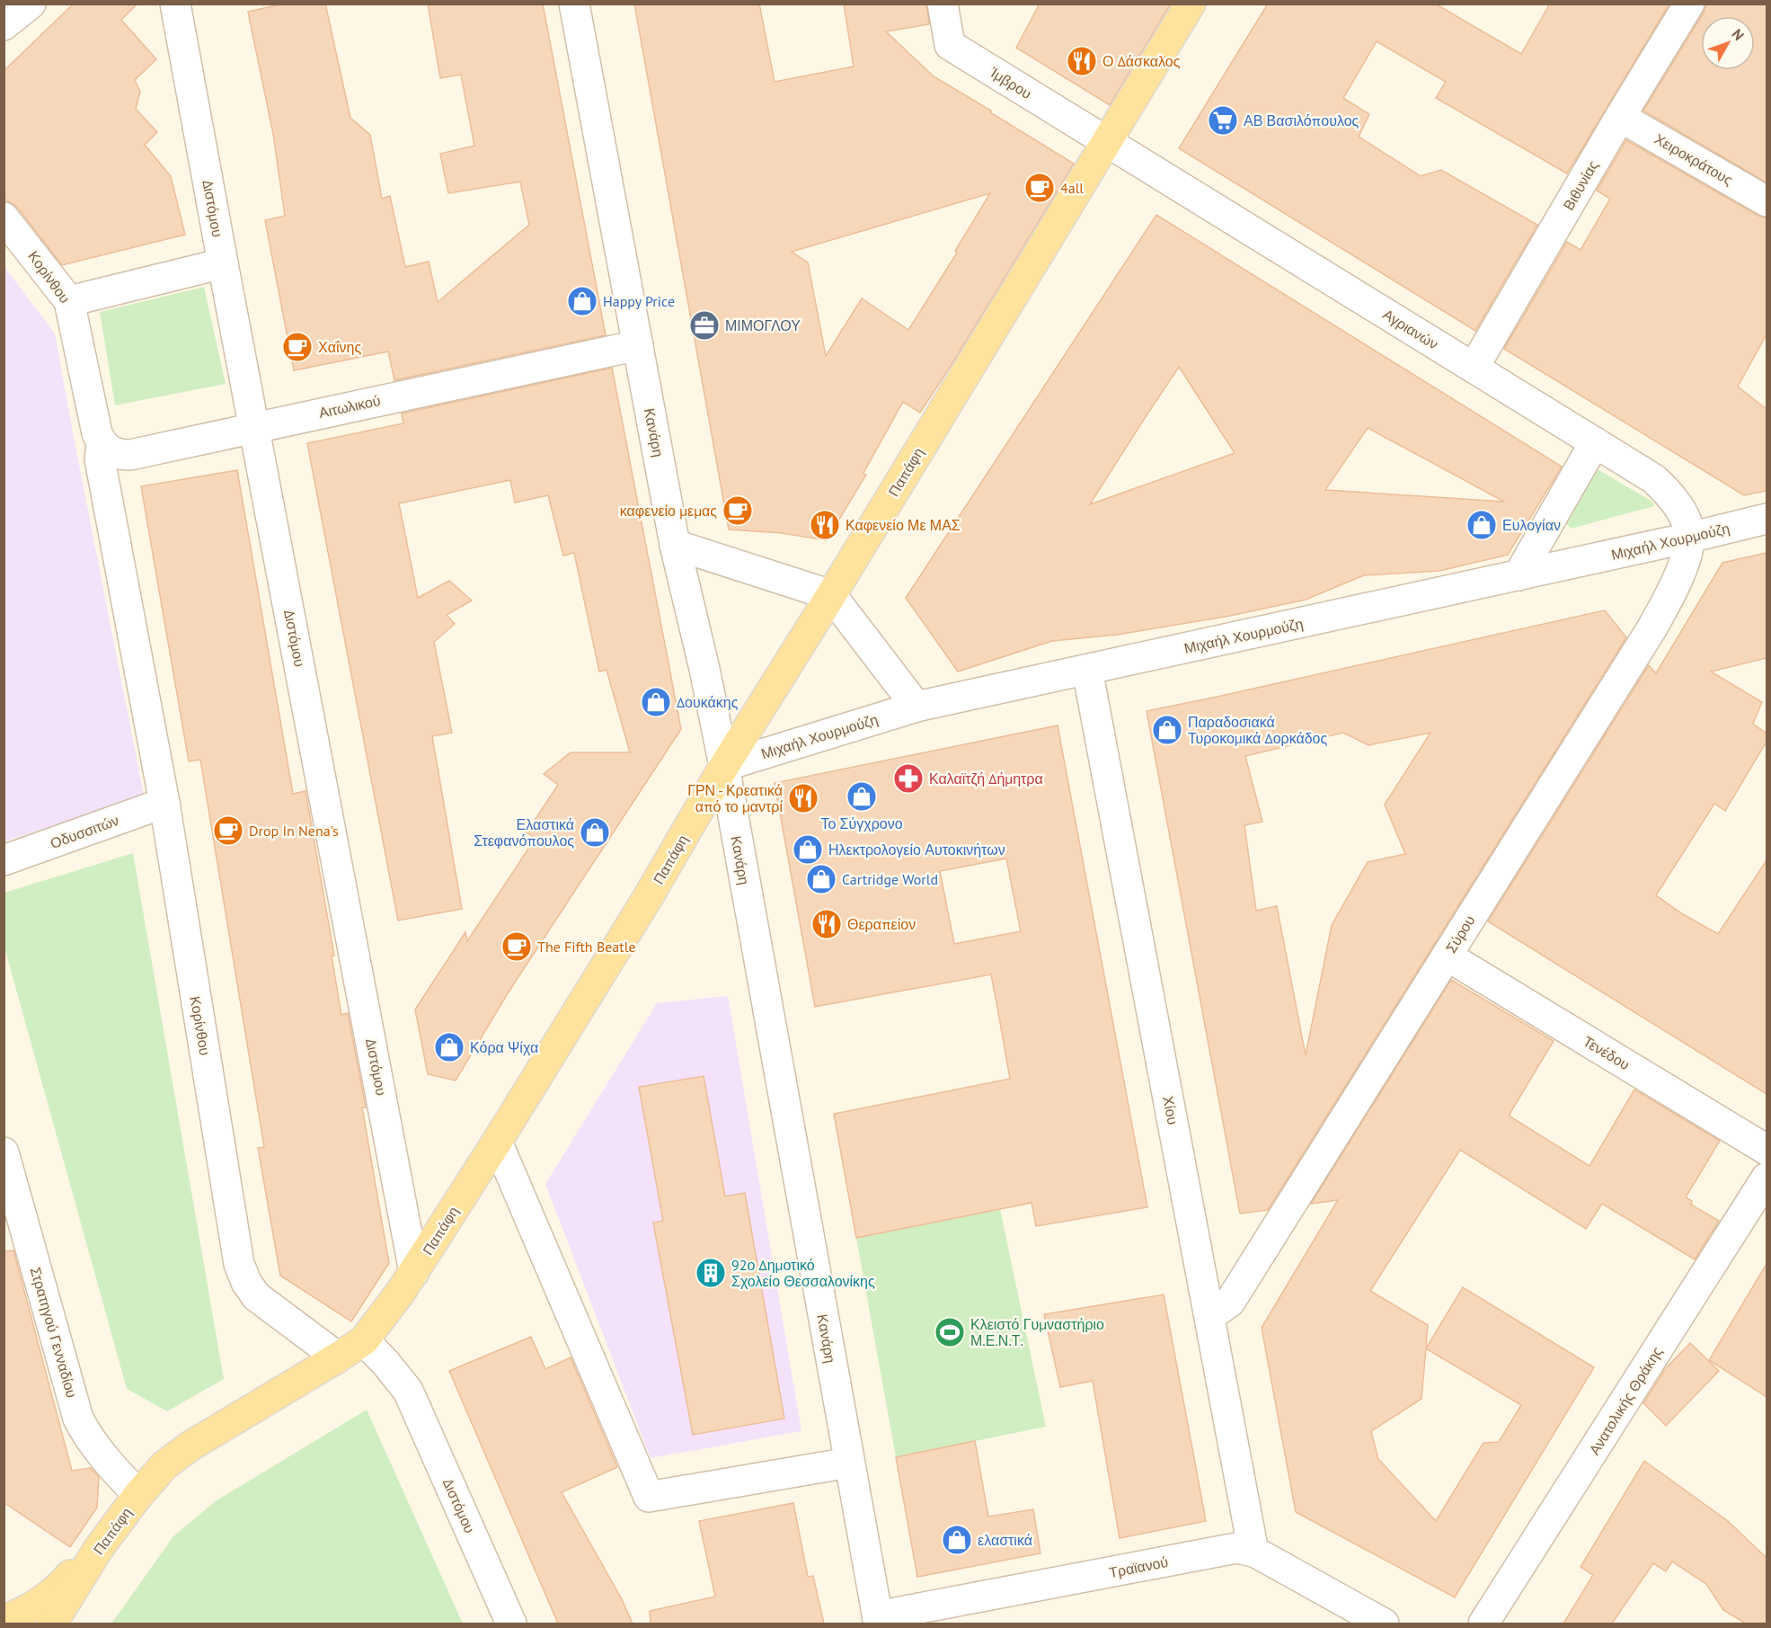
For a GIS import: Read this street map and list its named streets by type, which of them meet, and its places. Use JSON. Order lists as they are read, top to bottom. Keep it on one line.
{"streets":{"main road":["Παπάφη"],"street":["Ίμβρου","Χειροκράτους","Βιθυνίας","Διστόμου","Κορίνθου","Αγριανών","Αιτωλικού","Κανάρη","Μιχαήλ Χουρμούζη","Οδυσσιτών","Σύρου","Τενέδου","Χίου","Στρατηγού Γενναδίου","Ανατολικής Θράκης","Τραϊανού"]},"crossings":[["Ίμβρου","Αγριανών"],["Ίμβρου","Παπάφη"],["Χειροκράτους","Βιθυνίας"],["Βιθυνίας","Αγριανών"],["Διστόμου","Αιτωλικού"],["Διστόμου","Παπάφη"],["Κορίνθου","Αιτωλικού"],["Κορίνθου","Παπάφη"],["Κορίνθου","Οδυσσιτών"],["Αγριανών","Παπάφη"],["Αγριανών","Μιχαήλ Χουρμούζη"],["Αγριανών","Σύρου"],["Αιτωλικού","Κανάρη"],["Κανάρη","Παπάφη"],["Κανάρη","Μιχαήλ Χουρμούζη"],["Κανάρη","Τραϊανού"],["Παπάφη","Μιχαήλ Χουρμούζη"],["Παπάφη","Στρατηγού Γενναδίου"],["Μιχαήλ Χουρμούζη","Σύρου"],["Μιχαήλ Χουρμούζη","Χίου"],["Σύρου","Τενέδου"],["Σύρου","Χίου"],["Χίου","Τραϊανού"]],"places":{"restaurant":["Ο Δάσκαλος","Καφενείο Με ΜΑΣ","ΓΡΝ - Κρεατικά από το μαντρί","Θεραπείον"],"supermarket":["ΑΒ Βασιλόπουλος"],"cafe":["4all","Χαΐνης","καφενείο μεμας","Drop In Nena's","The Fifth Beatle"],"shop":["Happy Price","Ευλογίαν","Δουκάκης","Παραδοσιακά Τυροκομικά Δορκάδος","Το Σύγχρονο","Ελαστικά Στεφανόπουλος","Ηλεκτρολογείο Αυτοκινήτων","Cartridge World","Κόρα Ψίχα","ελαστικά"],"office":["ΜΙΜΟΓΛΟΥ"],"pharmacy":["Καλαϊτζή Δήμητρα"],"building":["92ο Δημοτικό Σχολείο Θεσσαλονίκης"],"sports":["Κλειστό Γυμναστήριο Μ.Ε.Ν.Τ."]},"north":"top right"}
